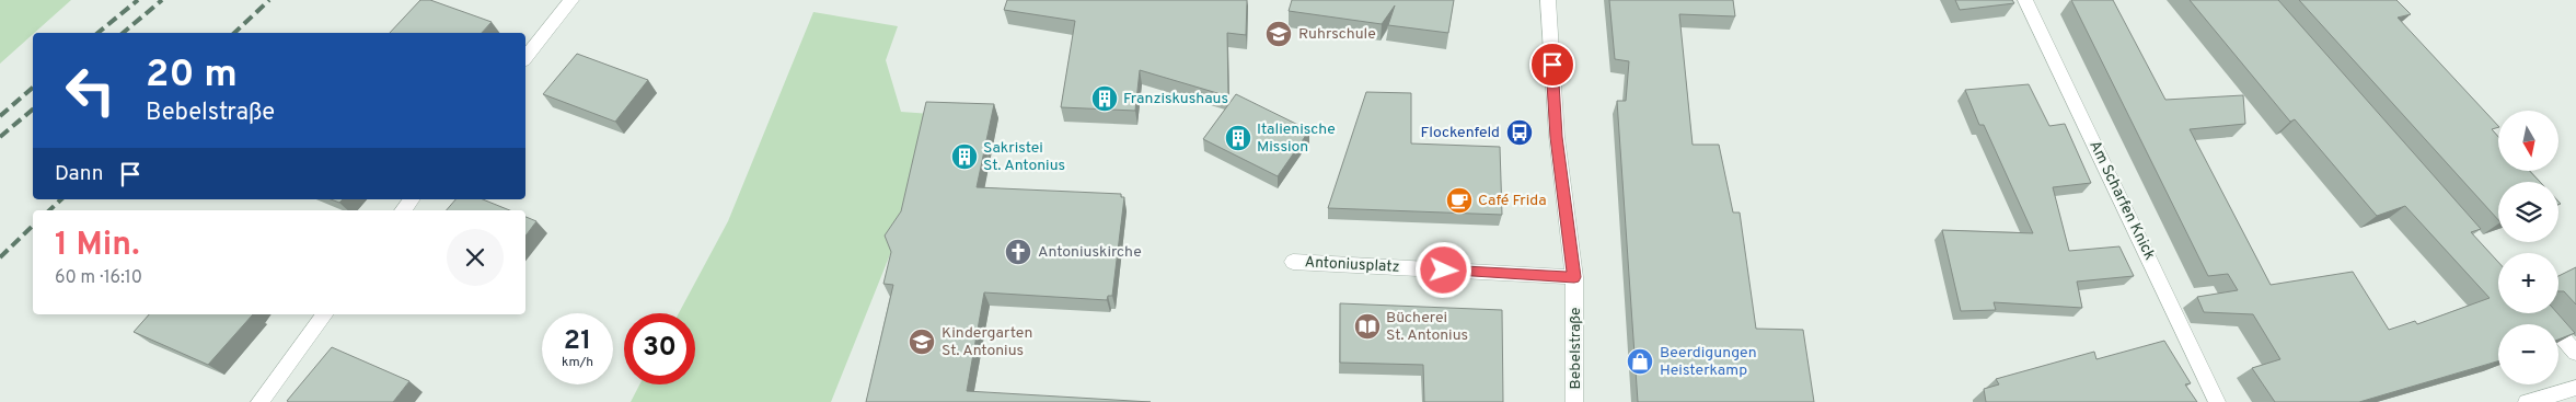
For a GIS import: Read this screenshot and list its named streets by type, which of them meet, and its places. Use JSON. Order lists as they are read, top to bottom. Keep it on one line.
{"streets":{"street":["Am Scharfen Knick","Antoniusplatz","Bebelstraße"]},"crossings":[["Antoniusplatz","Bebelstraße"]],"places":{"school or university":["Ruhrschule","Kindergarten St. Antonius"],"building":["Franziskushaus","Italienische Mission","Sakristei St. Antonius"],"bus stop":["Flockenfeld"],"cafe":["Café Frida"],"church":["Antoniuskirche"],"library":["Bücherei St. Antonius"],"shop":["Beerdigungen Heisterkamp"]},"north":"bottom","page":{"turn":["20 m","Bebelstraße"],"map_buttons":["+","−"],"then":"Dann","heading":["1 Min.","60 m · 16:10"],"speed":"21 km/h","limit":"30"}}
